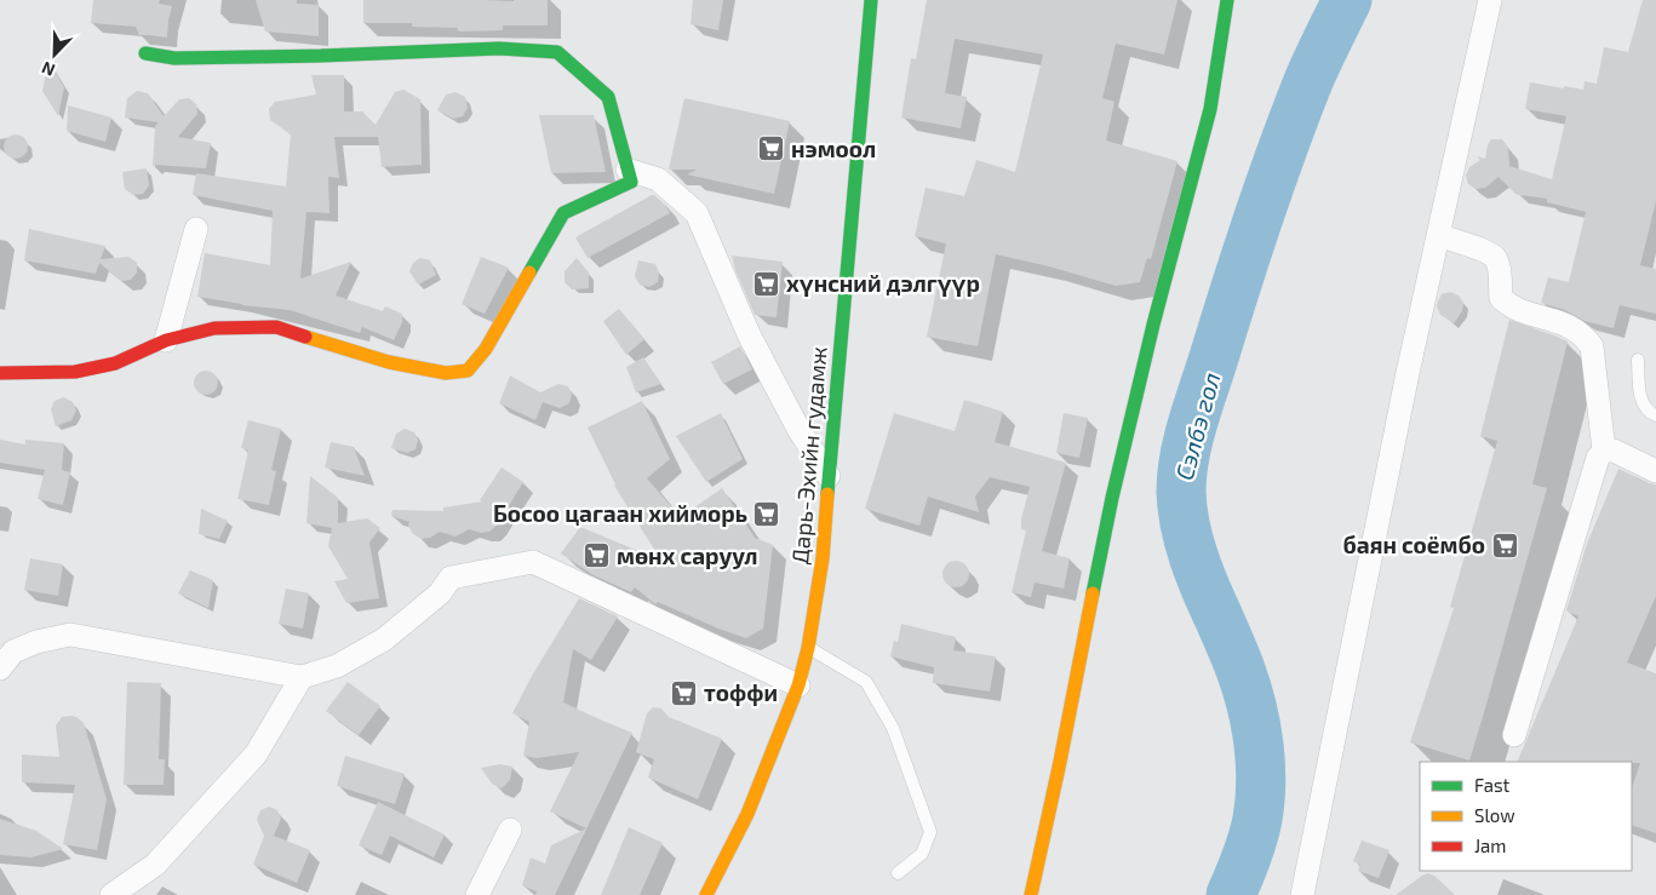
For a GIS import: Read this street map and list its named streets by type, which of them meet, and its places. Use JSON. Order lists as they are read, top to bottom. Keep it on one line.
{"streets":{"street":["Дарь-Эхийн гудамж"]},"water":["Сэлбэ гол"],"places":{"supermarket":["нэмоол","хүнсний дэлгүүр","Босоо цагаан хийморь","баян соёмбо","мөнх саруул","тоффи"]},"legend":["Fast","Slow","Jam"],"north":"bottom left"}
